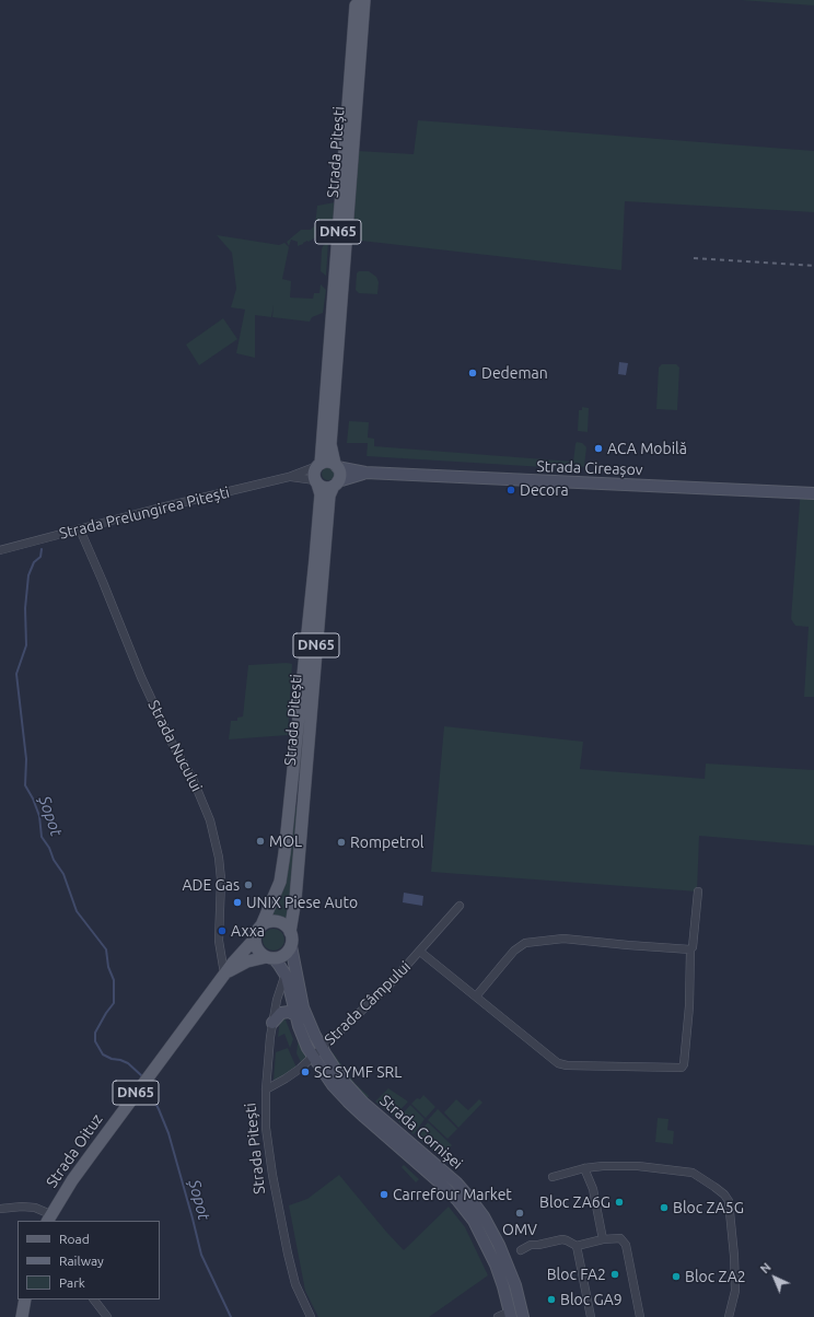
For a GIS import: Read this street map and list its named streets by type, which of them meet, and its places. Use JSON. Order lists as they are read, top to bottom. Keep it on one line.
{"streets":{"main road":["Strada Pitești","DN65","Strada Oituz"],"street":["Strada Cireașov","Strada Prelungirea Pitești","Strada Nucului","Strada Câmpului","Strada Cornișei"]},"crossings":[["Strada Pitești","Strada Cireașov"],["Strada Pitești","Strada Prelungirea Pitești"],["Strada Pitești","Strada Câmpului"],["Strada Pitești","Strada Cornișei"],["Strada Pitești","Strada Oituz"],["Strada Cireașov","Strada Prelungirea Pitești"],["Strada Prelungirea Pitești","Strada Nucului"],["Strada Nucului","Strada Oituz"],["Strada Câmpului","Strada Cornișei"],["Strada Cornișei","Strada Oituz"]],"water":["Șopot"],"places":["Dedeman","ACA Mobilă","Decora","MOL","Rompetrol","ADE Gas","UNIX Piese Auto","Axxa","SC SYMF SRL","Carrefour Market","Bloc ZA6G","Bloc ZA5G","OMV","Bloc FA2","Bloc ZA2","Bloc GA9"],"legend":["Road","Railway","Park"],"north":"top left"}
